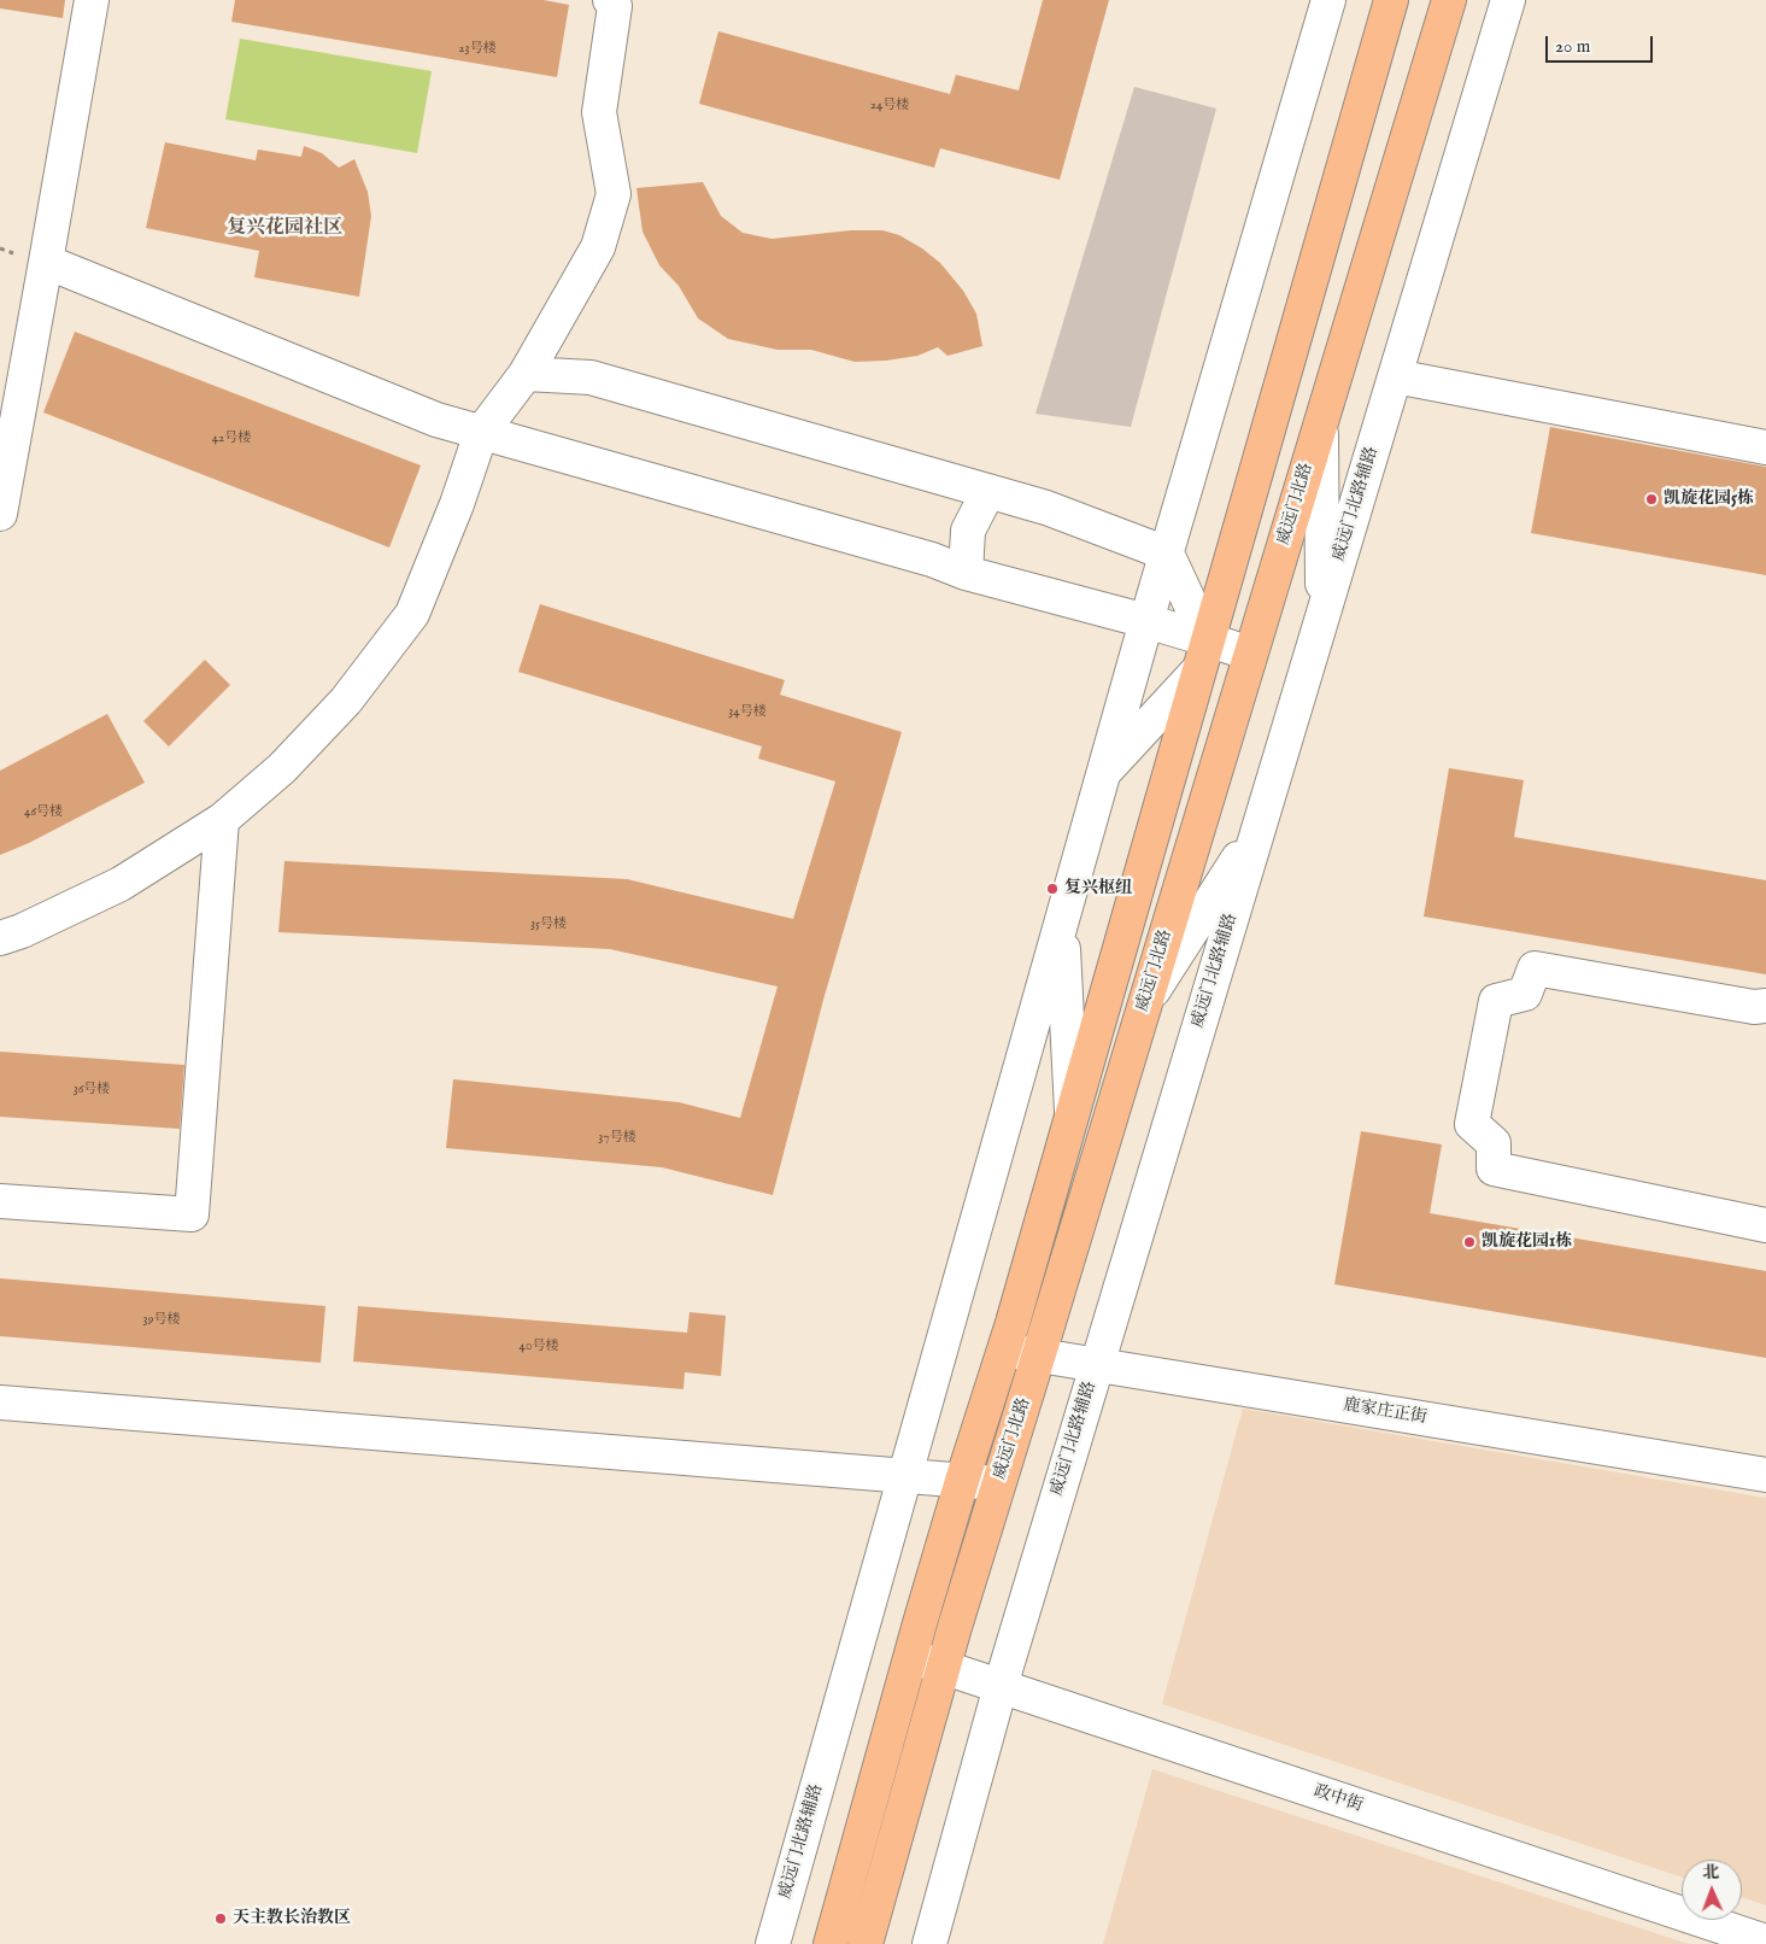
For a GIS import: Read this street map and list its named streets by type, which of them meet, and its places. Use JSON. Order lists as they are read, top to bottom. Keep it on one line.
{"streets":{"main road":["威远门北路"],"street":["威远门北路辅路","鹿家庄正街","政中街"]},"crossings":[["威远门北路","鹿家庄正街"],["威远门北路","政中街"],["威远门北路辅路","鹿家庄正街"],["威远门北路辅路","政中街"]],"districts":["复兴花园社区"],"places":["凯旋花园5栋","复兴枢纽","凯旋花园1栋","天主教长治教区"],"house_numbers":["23号楼","24号楼","42号楼","34号楼","46号楼","35号楼","36号楼","37号楼","39号楼","40号楼"],"scale_bar":"20 m","north":"top"}
